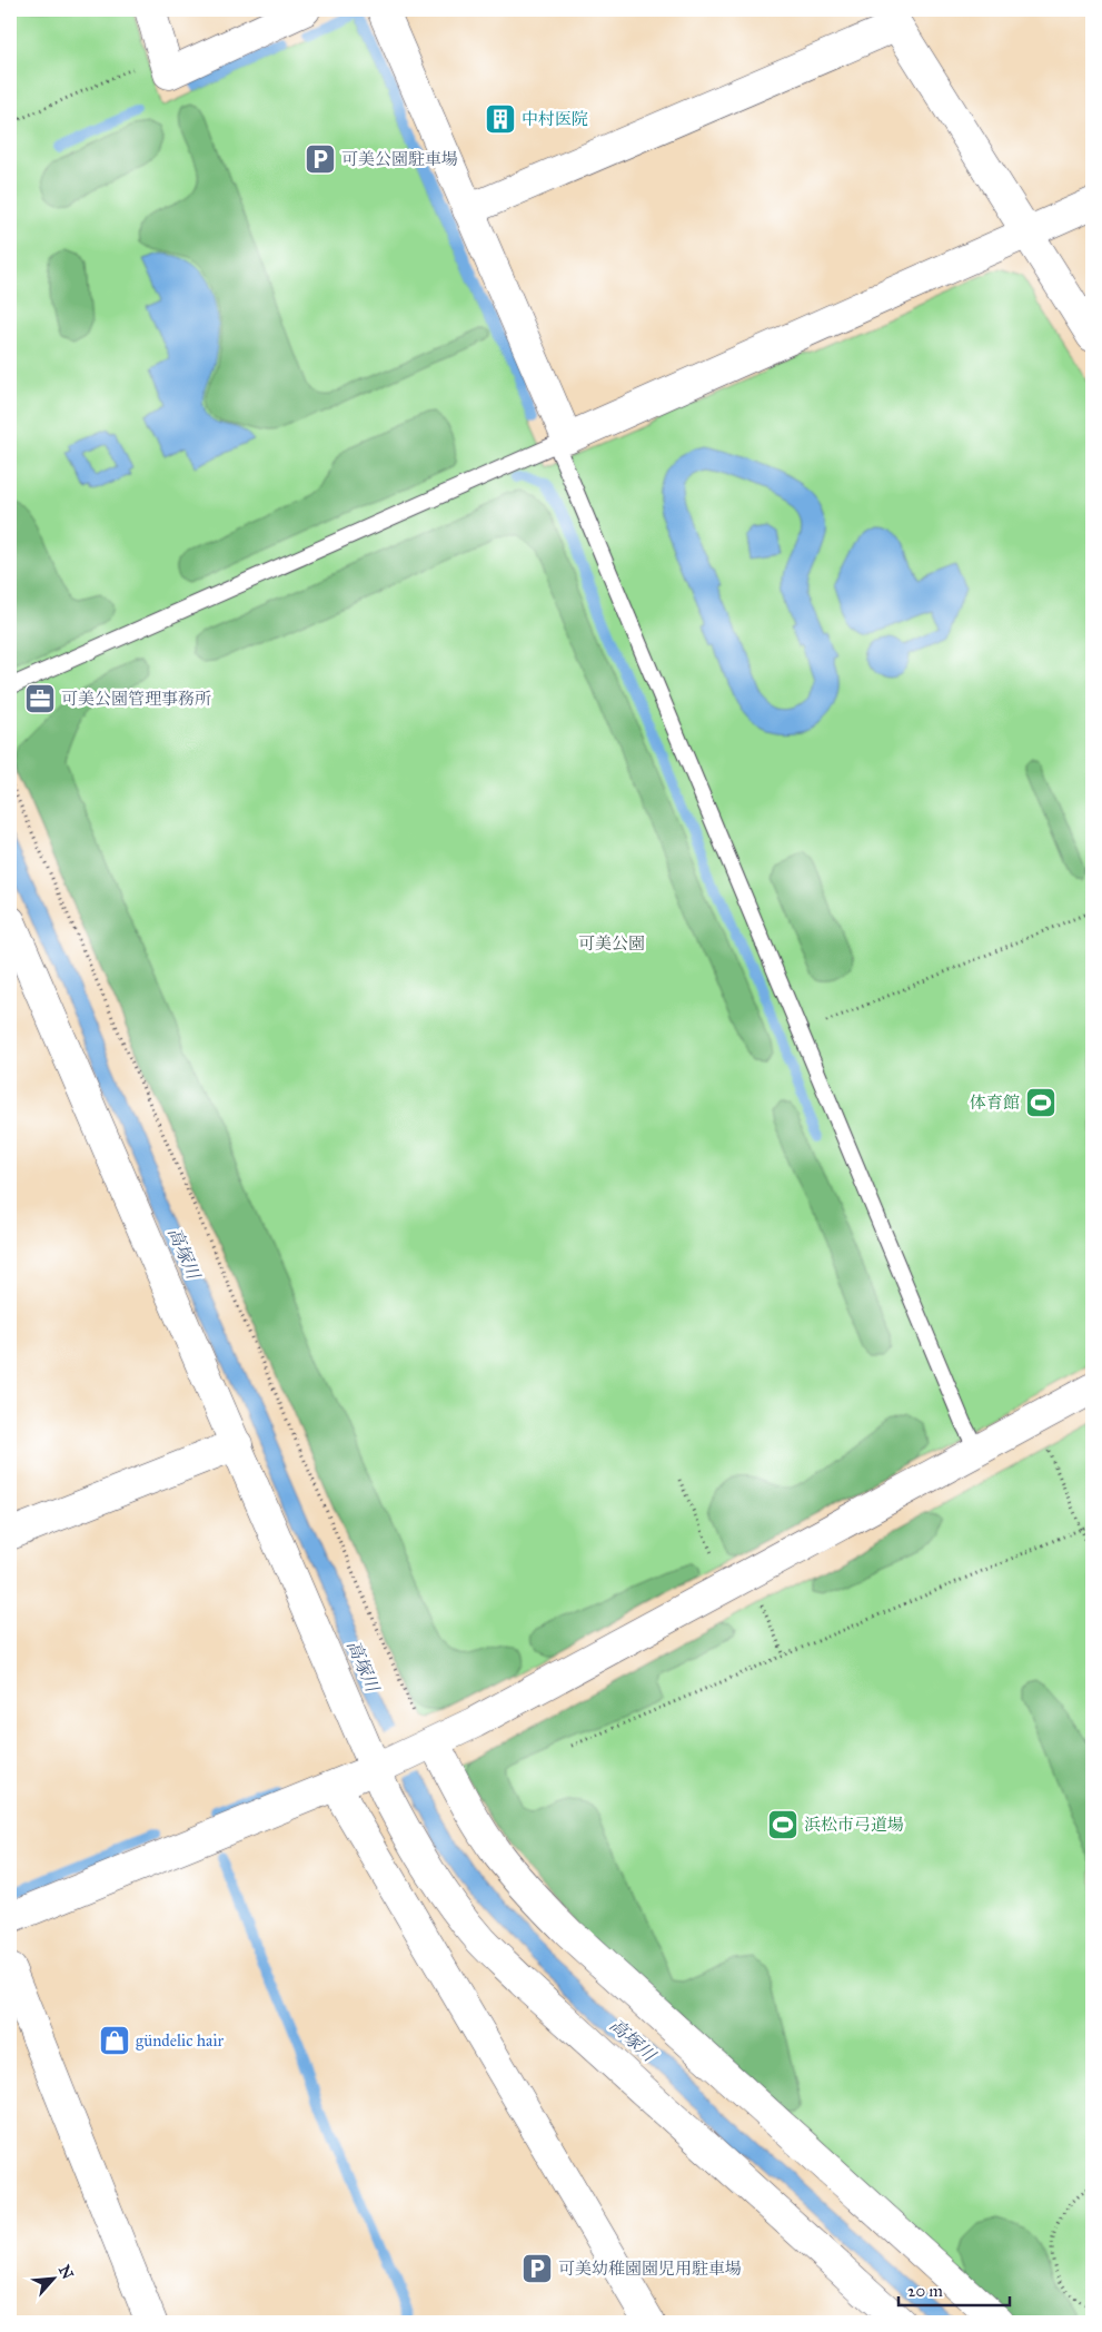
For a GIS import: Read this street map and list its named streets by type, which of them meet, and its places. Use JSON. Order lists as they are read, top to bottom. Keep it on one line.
{"water":["高塚川"],"parks":["可美公園"],"places":{"building":["中村医院"],"parking":["可美公園駐車場","可美幼稚園園児用駐車場"],"office":["可美公園管理事務所"],"sports":["体育館","浜松市弓道場"],"shop":["gündelic hair"]},"scale_bar":"20 m","north":"top right"}
